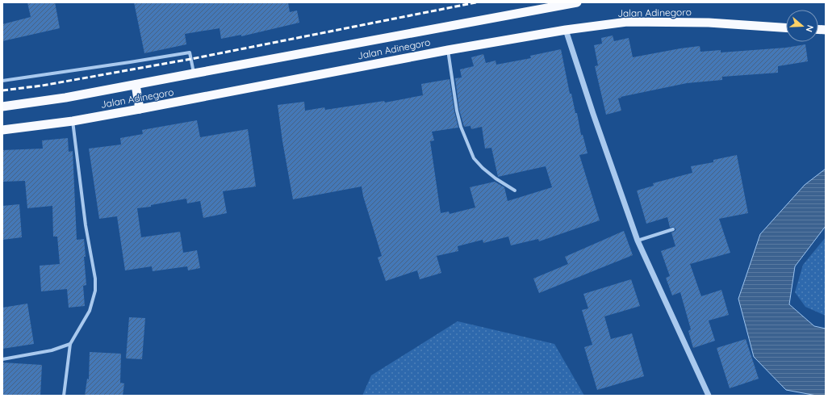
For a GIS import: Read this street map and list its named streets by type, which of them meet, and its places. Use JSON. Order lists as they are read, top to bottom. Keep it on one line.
{"streets":{"highway":["Jalan Adinegoro"]},"north":"right"}
